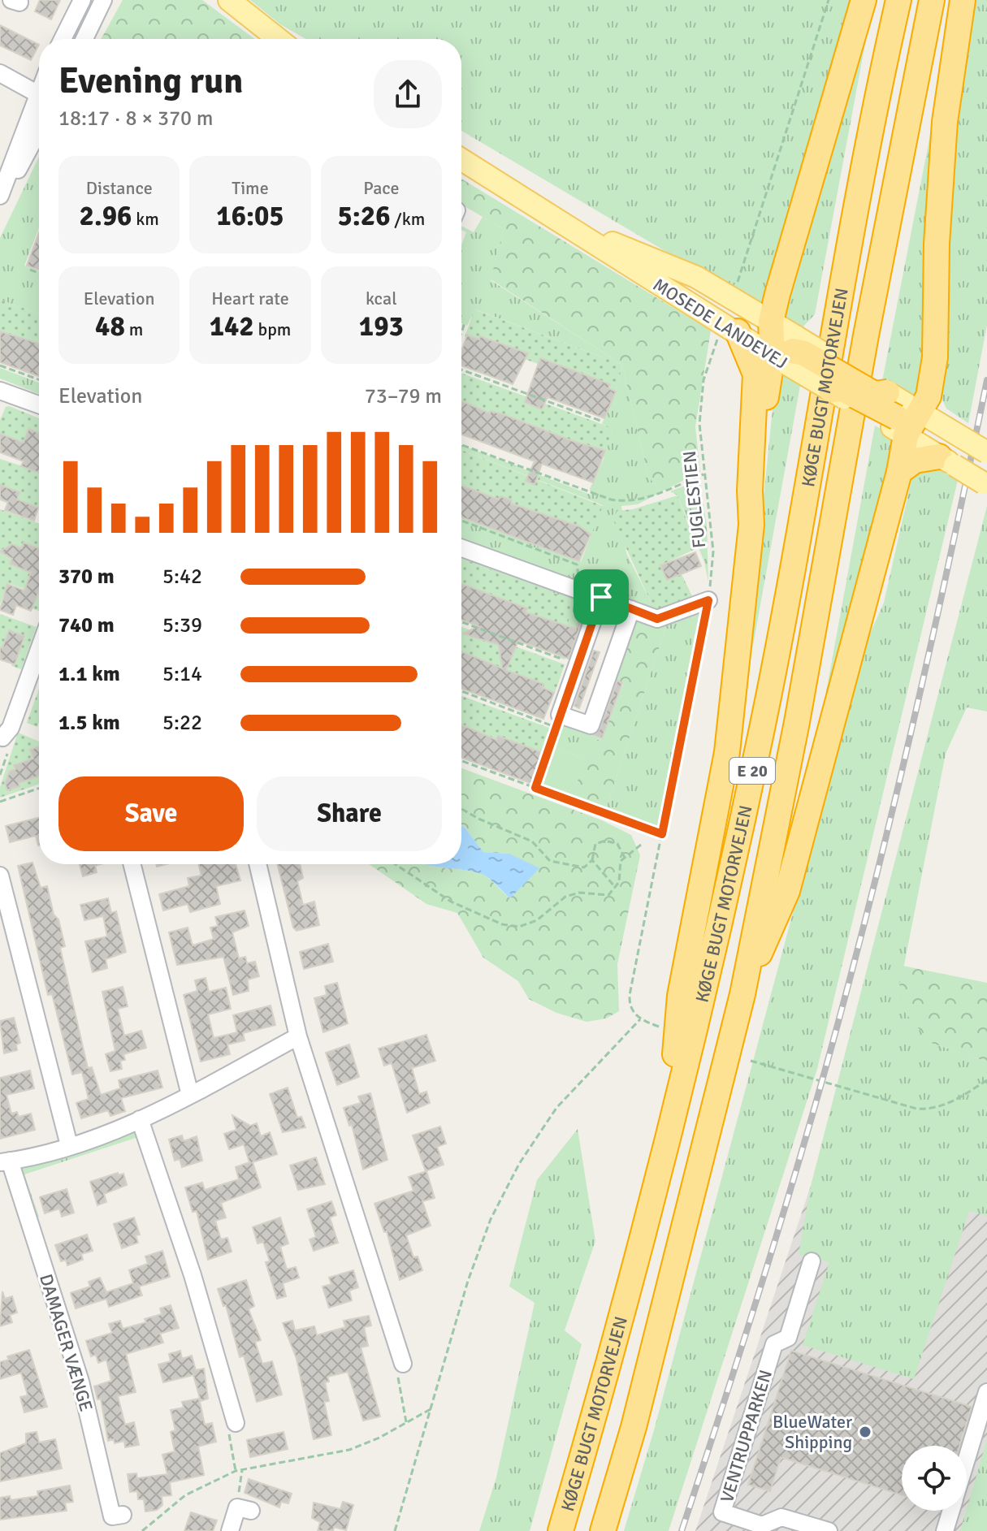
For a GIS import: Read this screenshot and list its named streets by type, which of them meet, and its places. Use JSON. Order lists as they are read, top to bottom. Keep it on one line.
{"streets":{"highway":["KØGE BUGT MOTORVEJEN","E 20"],"main road":["MOSEDE LANDEVEJ"],"street":["DAMAGER VÆNGE","VENTRUPPARKEN"],"path":["FUGLESTIEN"]},"crossings":[["MOSEDE LANDEVEJ","FUGLESTIEN"]],"places":["BlueWater Shipping"],"page":{"heading":["Evening run","18:17 · 8 × 370 m"],"stats":[["Distance","2.96 km"],["Time","16:05"],["Pace","5:26 /km"],["Elevation","48 m"],["Heart rate","142 bpm"],["kcal","193"]],"chart":["Elevation","73–79 m"],"list":[{"name":"370 m","note":"5:42"},{"name":"740 m","note":"5:39"},{"name":"1.1 km","note":"5:14"},{"name":"1.5 km","note":"5:22"}],"buttons":["Save","Share"]}}
